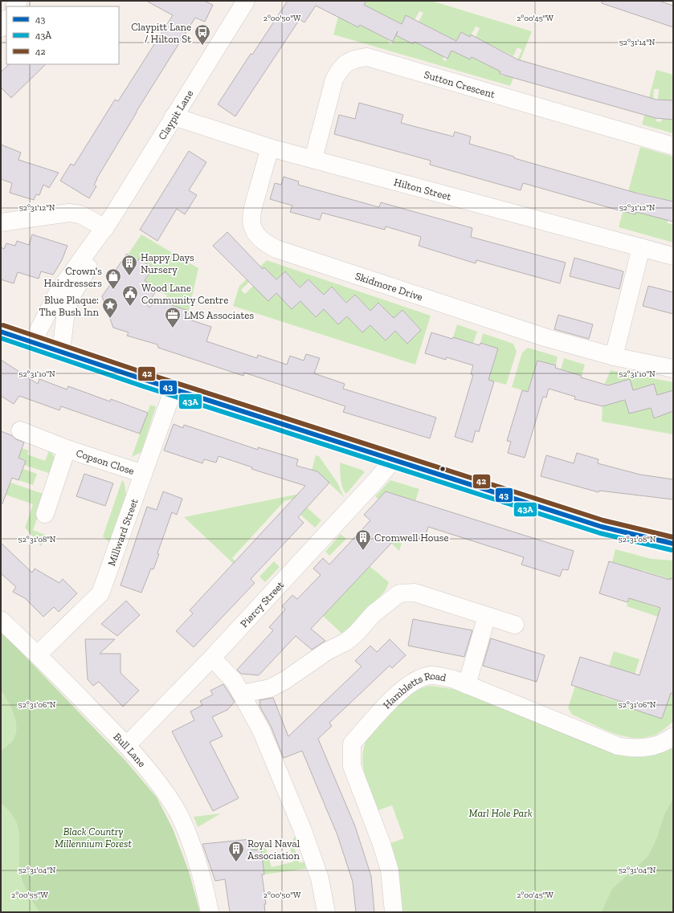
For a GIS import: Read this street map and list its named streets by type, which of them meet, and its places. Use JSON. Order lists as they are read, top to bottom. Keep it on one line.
{"streets":{"street":["Sutton Crescent","Claypit Lane","Hilton Street","Skidmore Drive","Copson Close","Millward Street","Piercy Street","Hambletts Road","Bull Lane"]},"crossings":[["Sutton Crescent","Hilton Street"],["Claypit Lane","Hilton Street"],["Hilton Street","Skidmore Drive"],["Copson Close","Millward Street"],["Millward Street","Bull Lane"],["Piercy Street","Bull Lane"]],"parks":["Marl Hole Park","Black Country Millennium Forest"],"places":{"bus stop":["Claypitt Lane / Hilton St"],"building":["Happy Days Nursery","Cromwell House","Royal Naval Association"],"shop":["Crown's Hairdressers"],"public building":["Wood Lane Community Centre"],"place":["Blue Plaque: The Bush Inn"],"office":["LMS Associates"]},"lines":["transit line 42","transit line 43","transit line 43A"],"legend":["43","43A","42"],"coordinates":["2°00'50\"W","2°00'45\"W","52°31'14\"N","52°31'12\"N","52°31'10\"N","52°31'08\"N","52°31'06\"N","52°31'04\"N","2°00'55\"W"]}
